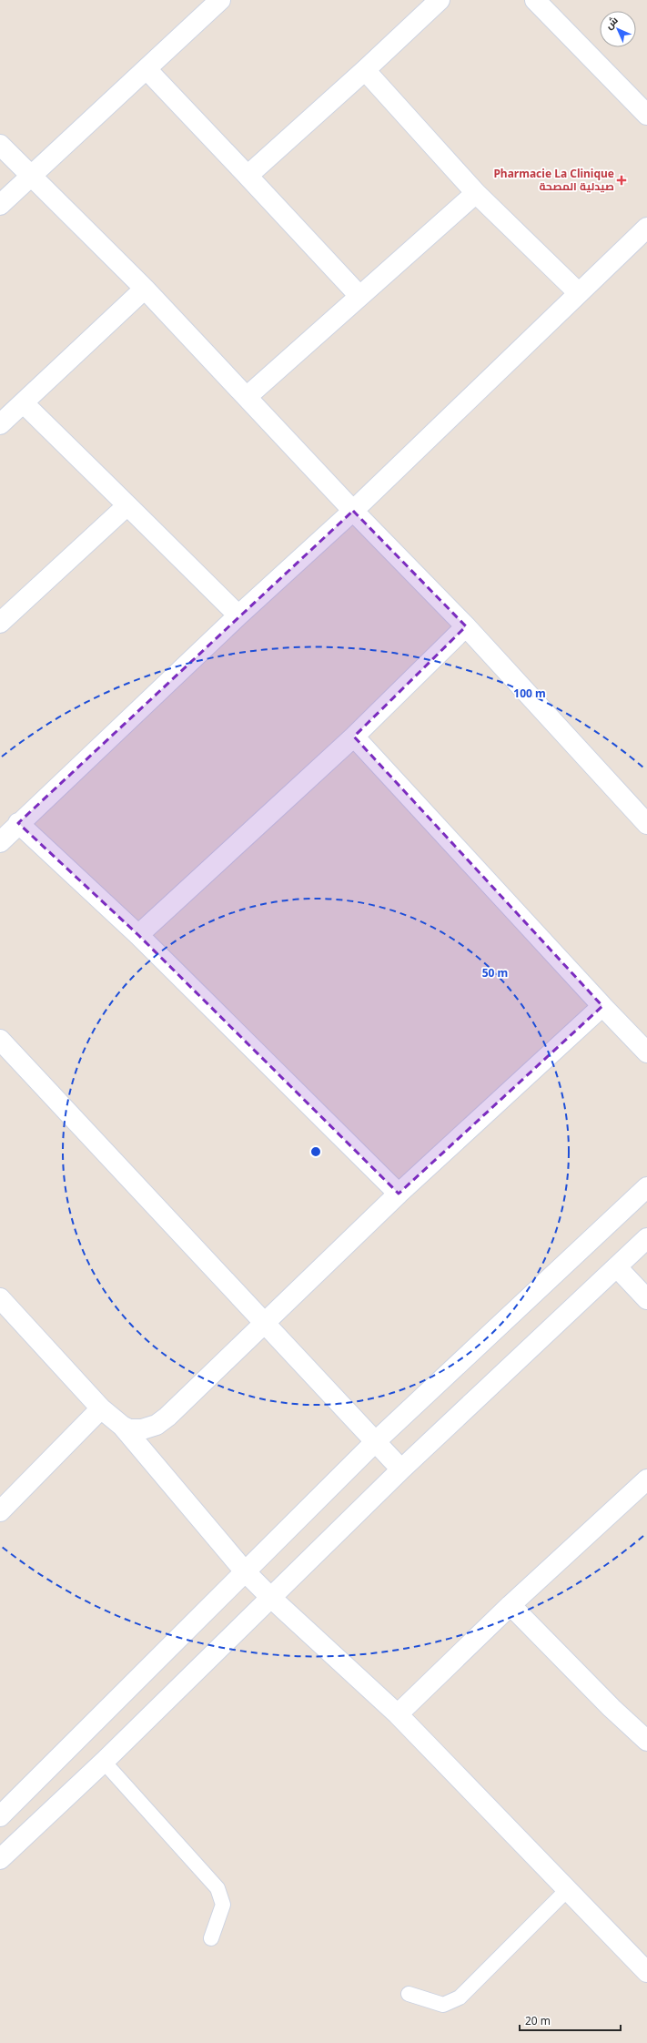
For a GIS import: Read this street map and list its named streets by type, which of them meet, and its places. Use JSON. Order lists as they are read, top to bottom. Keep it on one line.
{"places":{"health":["Pharmacie La Clinique صيدلية المصحة"]},"scale_bar":"20 m","north":"top left","rings":["100 m","50 m"]}
